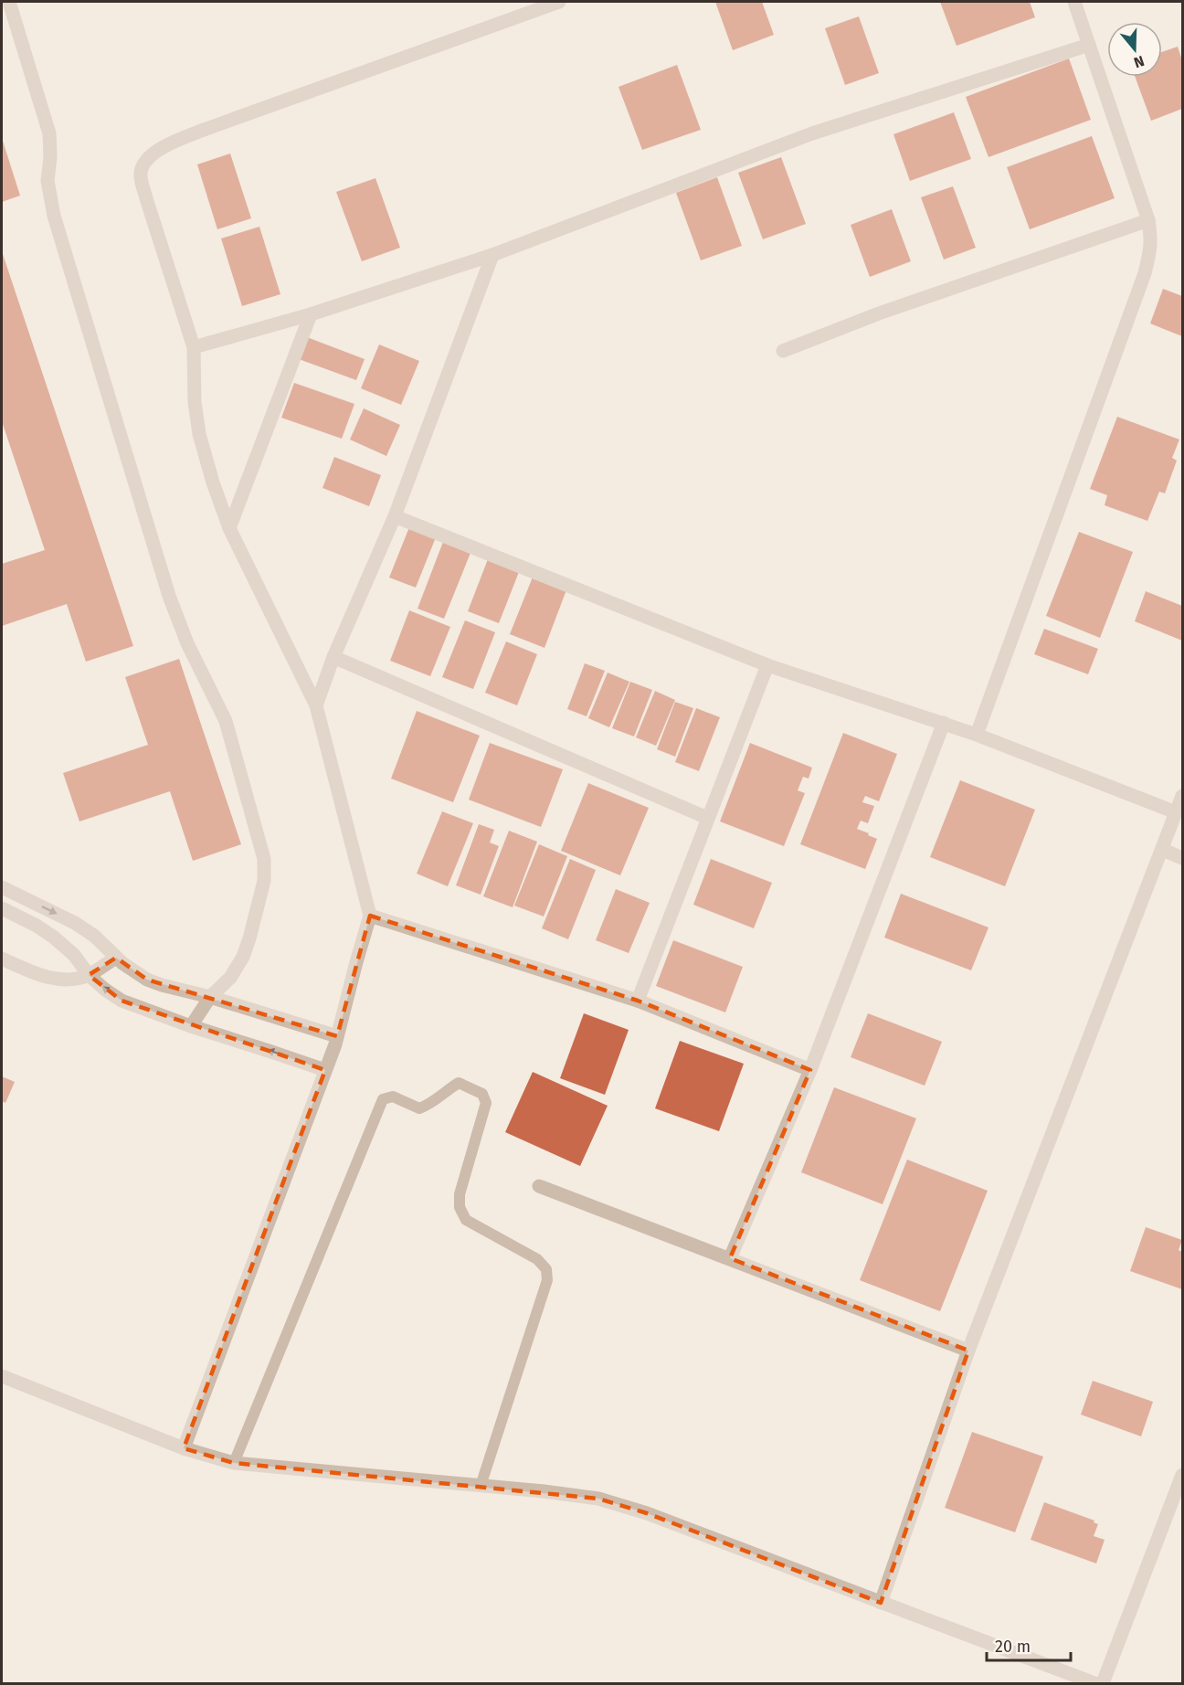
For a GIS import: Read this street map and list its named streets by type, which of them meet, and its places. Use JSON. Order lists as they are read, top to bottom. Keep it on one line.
{"scale_bar":"20 m","north":"bottom"}
